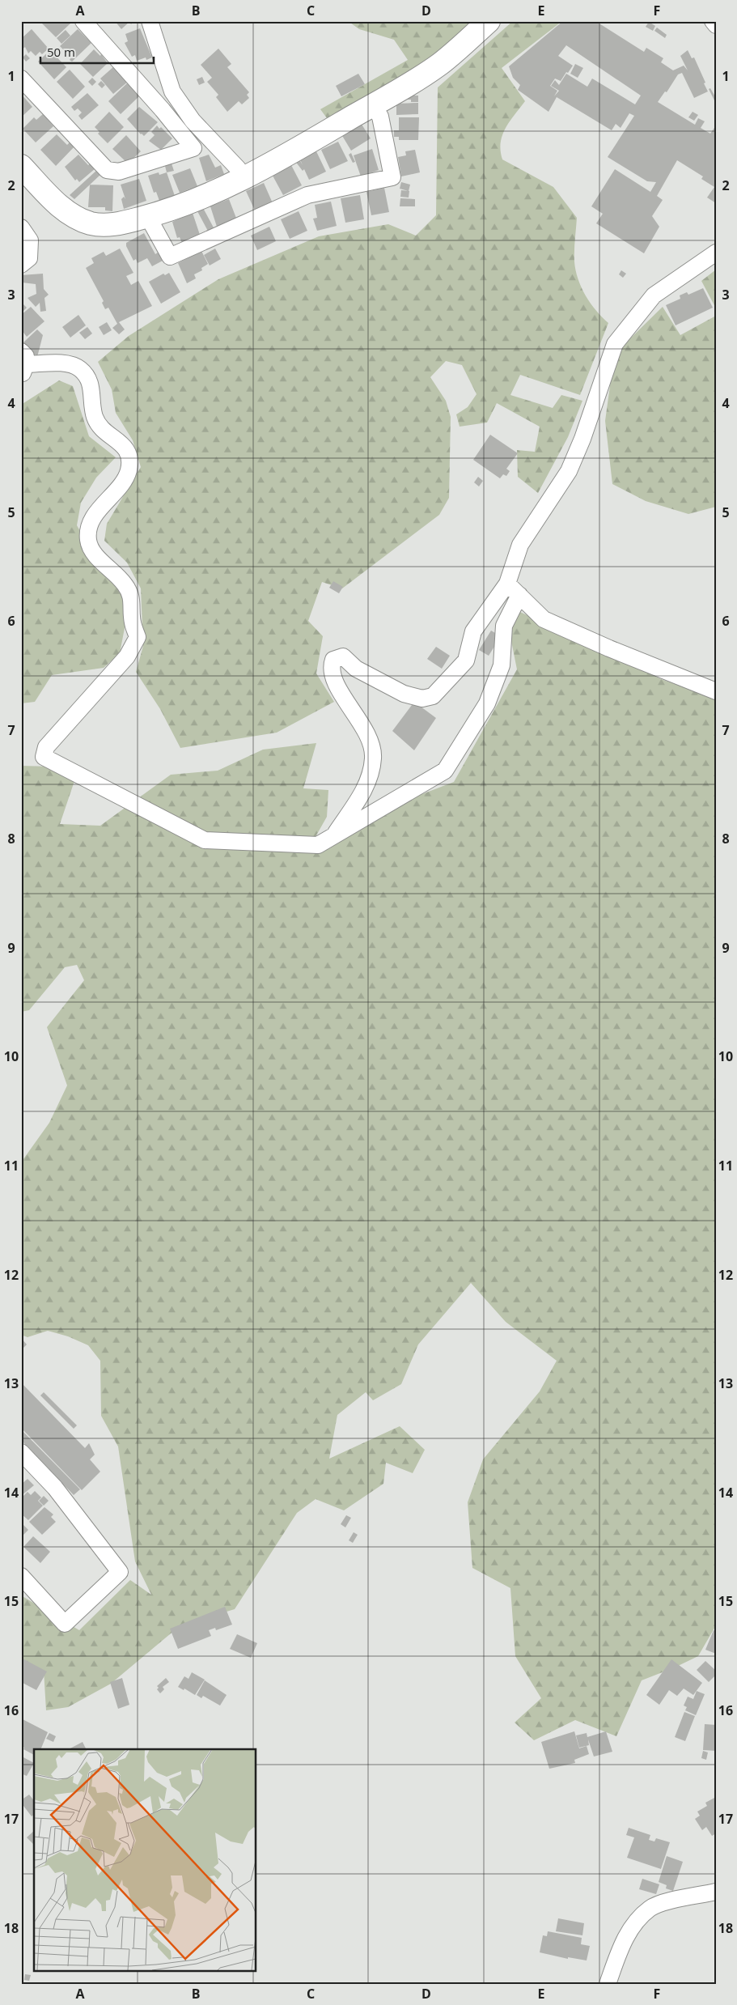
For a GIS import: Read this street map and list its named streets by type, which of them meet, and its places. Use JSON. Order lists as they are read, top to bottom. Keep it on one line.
{"scale_bar":"50 m","grid":{"columns":["A","B","C","D","E","F"],"rows":["1","2","3","4","5","6","7","8","9","10","11","12","13","14","15","16","17","18"]}}
